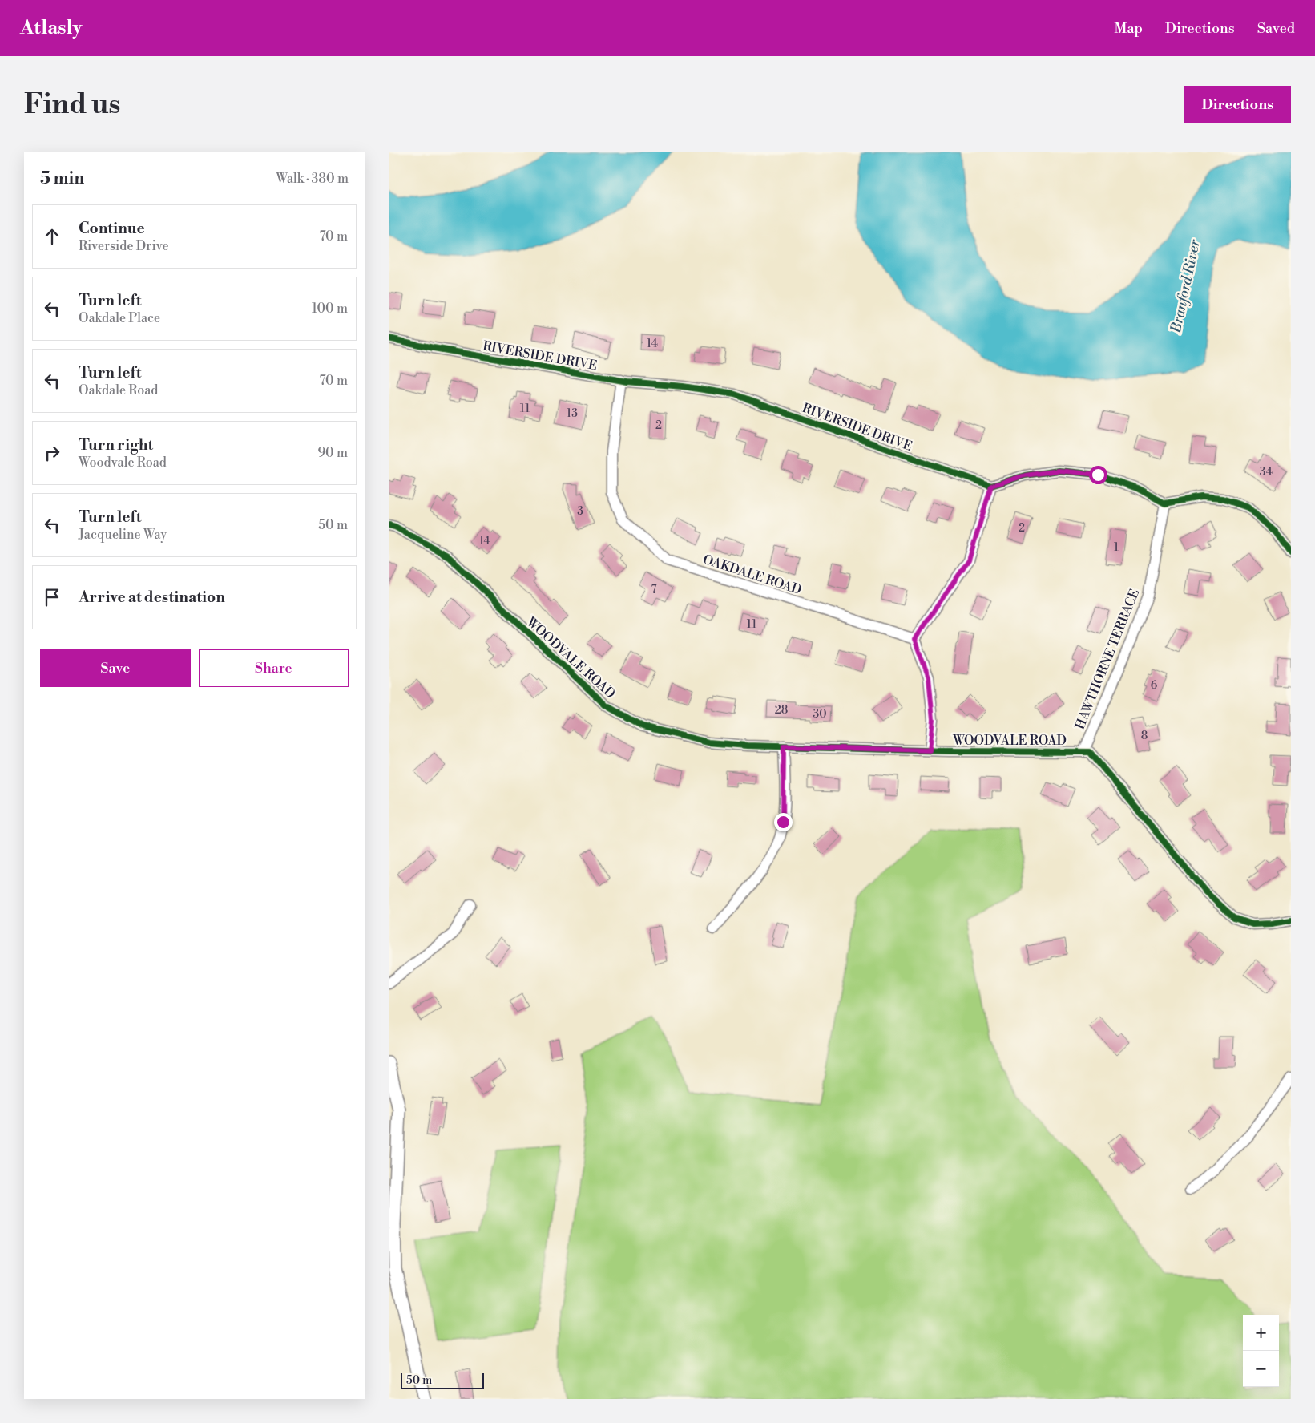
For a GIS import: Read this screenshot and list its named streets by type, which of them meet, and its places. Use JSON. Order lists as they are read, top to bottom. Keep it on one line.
{"streets":{"street":["RIVERSIDE DRIVE","OAKDALE ROAD","WOODVALE ROAD","HAWTHORNE TERRACE"]},"crossings":[["RIVERSIDE DRIVE","OAKDALE ROAD"],["WOODVALE ROAD","HAWTHORNE TERRACE"]],"water":["Branford River"],"house_numbers":["14","11","13","2","34","3","2","14","1","7","11","6","28","30","8"],"scale_bar":"50 m","page":{"header":"Atlasly","nav":["Map","Directions","Saved"],"buttons":["Directions",["Save","Share"]],"title":"Find us","heading":["5 min","Walk · 380 m"],"list":[["Continue","Riverside Drive","70 m"],["Turn left","Oakdale Place","100 m"],["Turn left","Oakdale Road","70 m"],["Turn right","Woodvale Road","90 m"],["Turn left","Jacqueline Way","50 m"],"Arrive at destination"],"map_buttons":["+","−"],"scale":"50 m"}}
